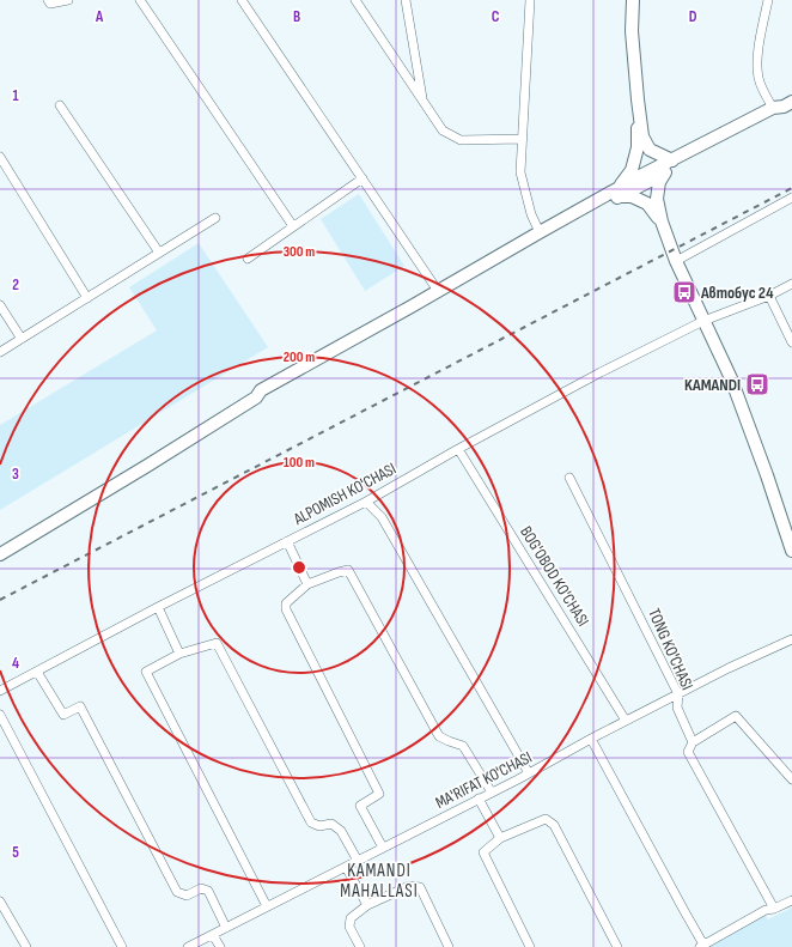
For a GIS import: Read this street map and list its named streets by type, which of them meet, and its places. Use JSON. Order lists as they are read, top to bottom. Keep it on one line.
{"streets":{"street":["ALPOMISH KO'CHASI","BOG'OBOD KO'CHASI","TONG KO'CHASI","MA'RIFAT KO'CHASI"]},"crossings":[["ALPOMISH KO'CHASI","BOG'OBOD KO'CHASI"],["BOG'OBOD KO'CHASI","MA'RIFAT KO'CHASI"],["TONG KO'CHASI","MA'RIFAT KO'CHASI"]],"districts":["KAMANDI MAHALLASI"],"places":{"bus stop":["Автобус 24","KAMANDI"]},"grid":{"columns":["A","B","C","D"],"rows":["1","2","3","4","5"]},"rings":["300 m","200 m","100 m"]}
